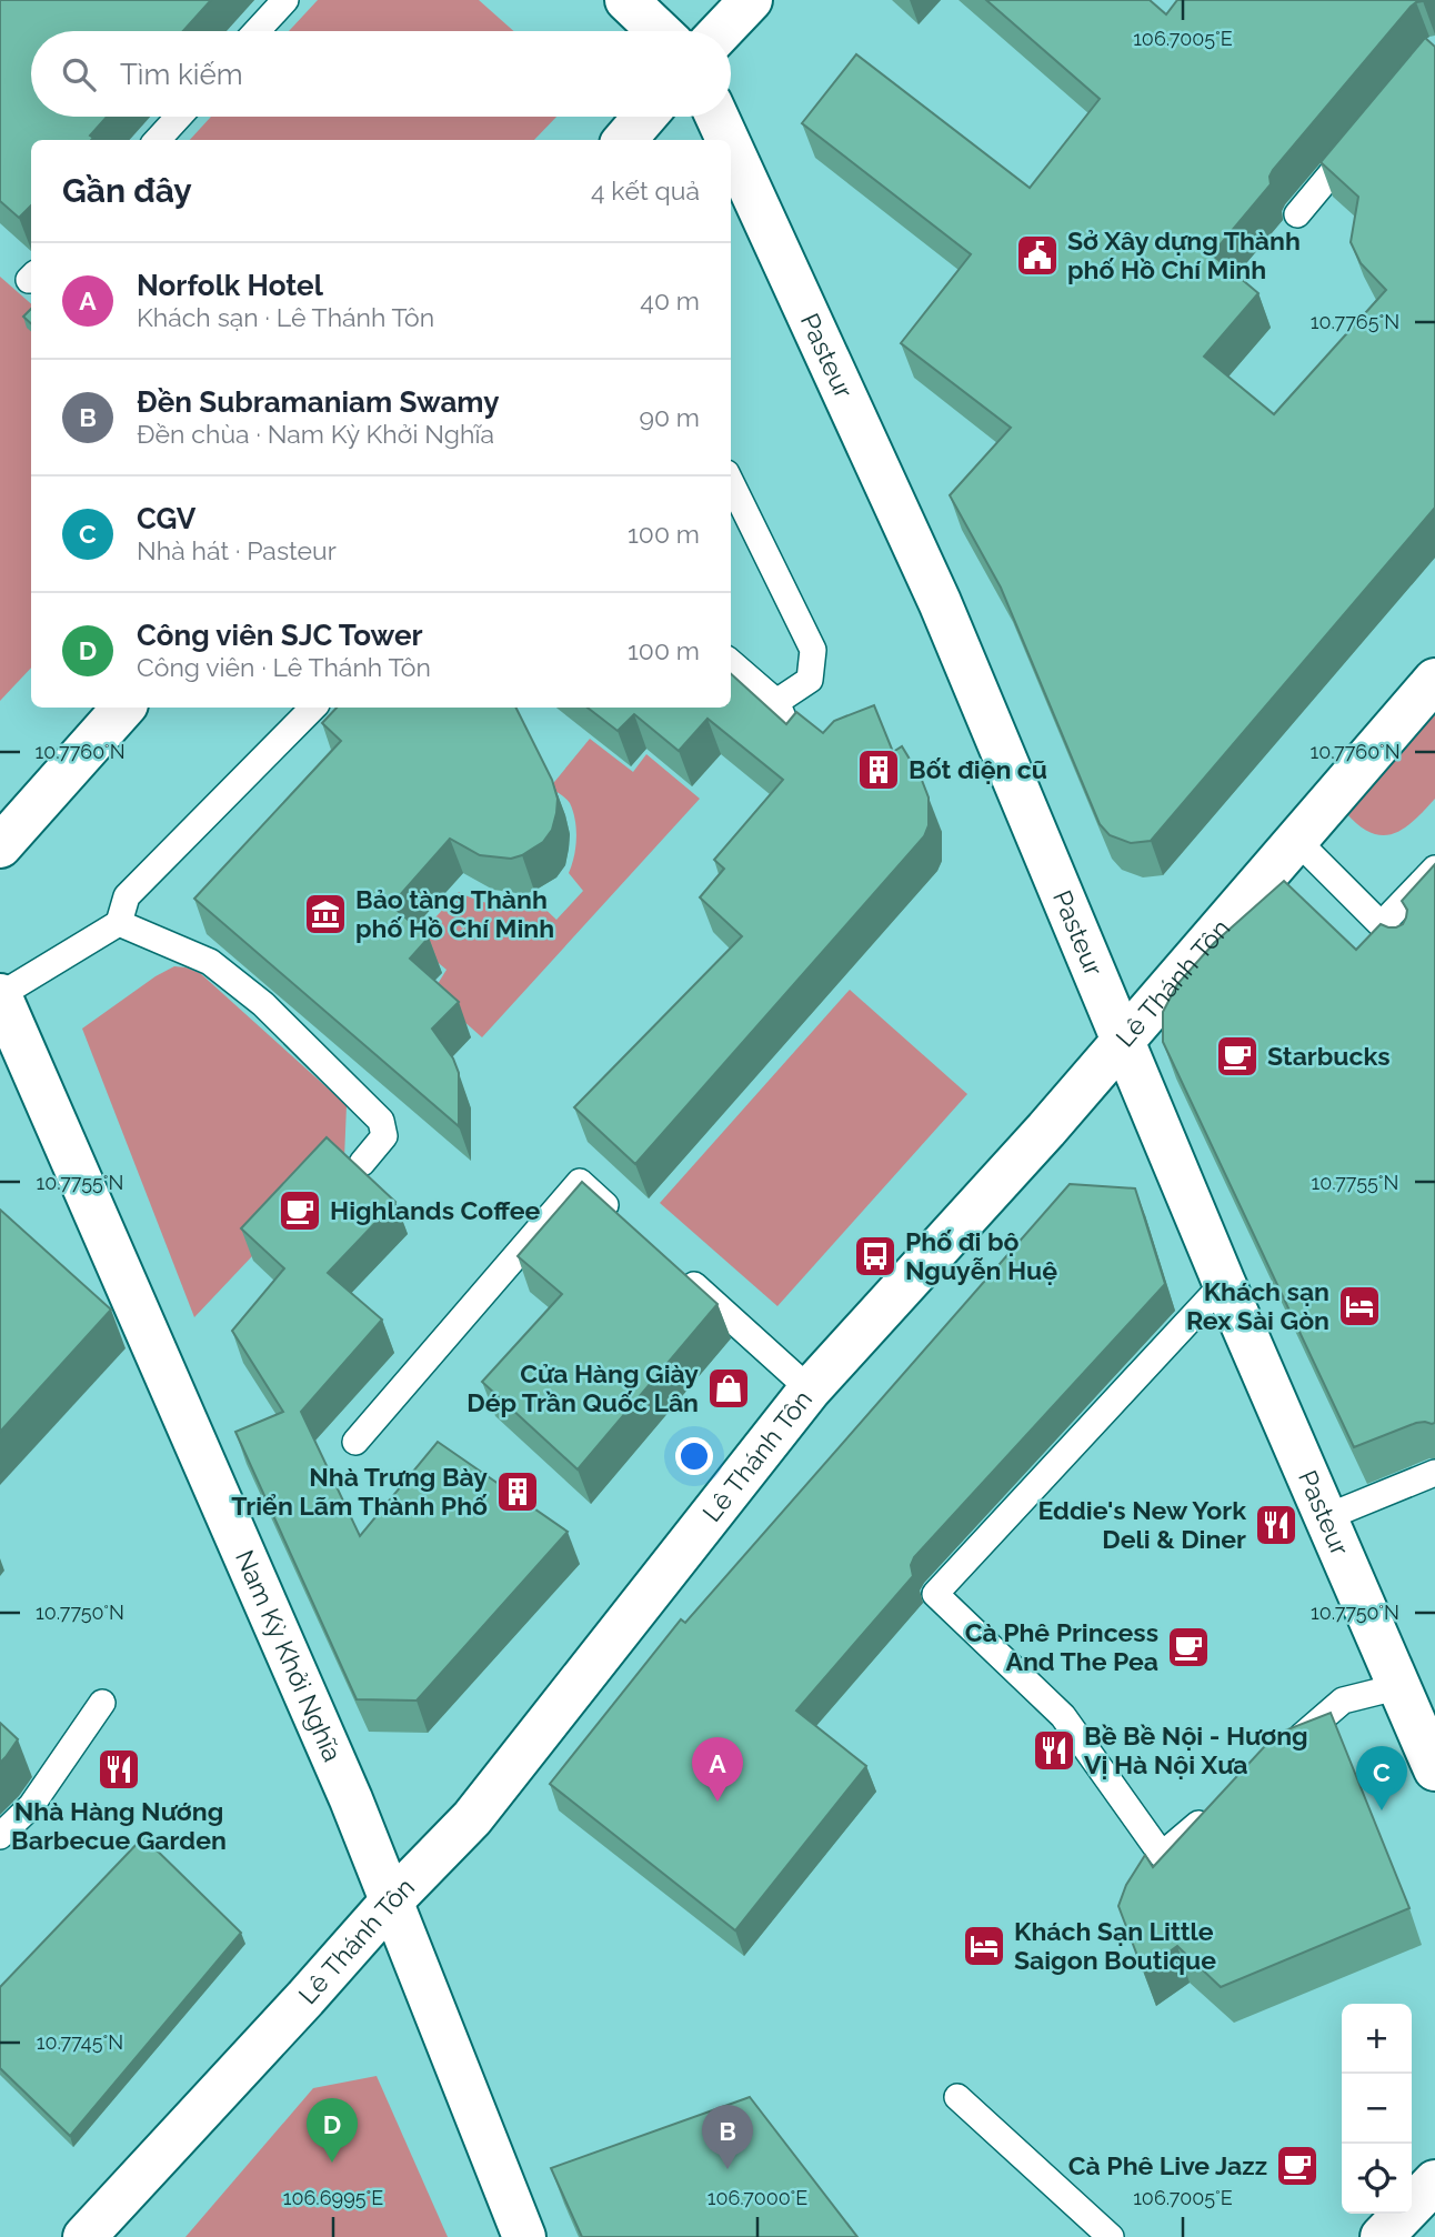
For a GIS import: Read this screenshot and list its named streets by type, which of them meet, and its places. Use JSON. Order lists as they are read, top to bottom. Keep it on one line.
{"streets":{"main road":["Pasteur","Lê Thánh Tôn","Nam Kỳ Khởi Nghĩa"]},"crossings":[["Pasteur","Lê Thánh Tôn"],["Lê Thánh Tôn","Nam Kỳ Khởi Nghĩa"]],"places":{"public building":["Sở Xây dựng Thành phố Hồ Chí Minh"],"building":["Bốt điện cũ","Nhà Trưng Bày Triển Lãm Thành Phố"],"museum":["Bảo tàng Thành phố Hồ Chí Minh"],"cafe":["Starbucks","Highlands Coffee","Cà Phê Princess And The Pea","Cà Phê Live Jazz"],"bus stop":["Phố đi bộ Nguyễn Huệ"],"hotel":["Khách sạn Rex Sài Gòn","Khách Sạn Little Saigon Boutique"],"shop":["Cửa Hàng Giày Dép Trần Quốc Lân"],"restaurant":["Eddie's New York Deli & Diner","Bề Bề Nội - Hương Vị Hà Nội Xưa","Nhà Hàng Nướng Barbecue Garden"]},"page":{"search":"Tìm kiếm","heading":["Gần đây","4 kết quả"],"list":[{"mark":"A","name":"Norfolk Hotel","note":"Khách sạn · Lê Thánh Tôn","value":"40 m"},{"mark":"B","name":"Đền Subramaniam Swamy","note":"Đền chùa · Nam Kỳ Khởi Nghĩa","value":"90 m"},{"mark":"C","name":"CGV","note":"Nhà hát · Pasteur","value":"100 m"},{"mark":"D","name":"Công viên SJC Tower","note":"Công viên · Lê Thánh Tôn","value":"100 m"}],"pins":["A","C","D","B"],"map_buttons":["+","−"]},"coordinates":["106.7005°E","10.7765°N","10.7760°N","10.7755°N","10.7750°N","10.7745°N","106.6995°E","106.7000°E"]}
